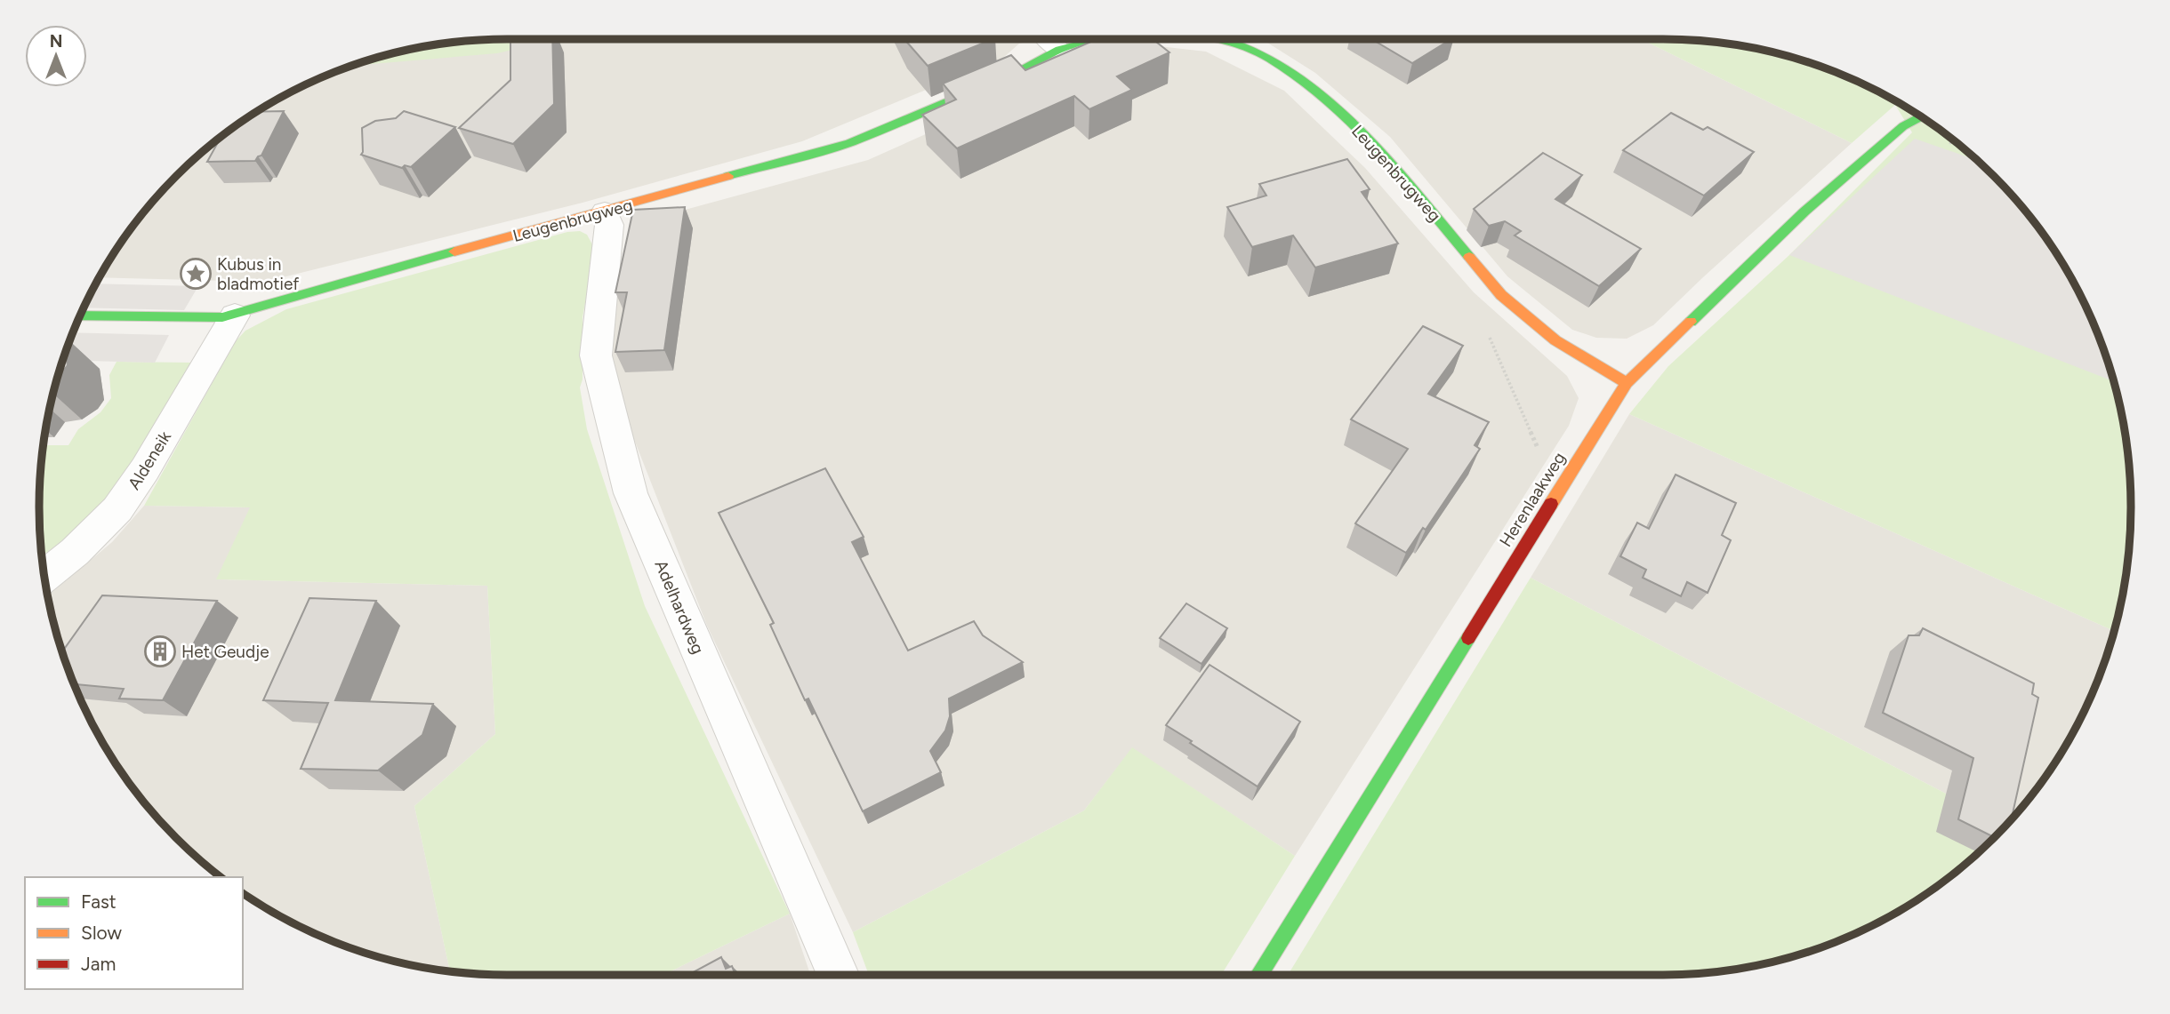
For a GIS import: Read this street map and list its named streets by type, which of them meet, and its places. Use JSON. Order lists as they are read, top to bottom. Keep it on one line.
{"streets":{"street":["Leugenbrugweg","Aldeneik","Herenlaakweg","Adelhardweg"]},"crossings":[["Leugenbrugweg","Aldeneik"],["Leugenbrugweg","Herenlaakweg"],["Leugenbrugweg","Adelhardweg"]],"places":{"place":["Kubus in bladmotief"],"building":["Het Geudje"]},"legend":["Fast","Slow","Jam"],"north":"top"}
